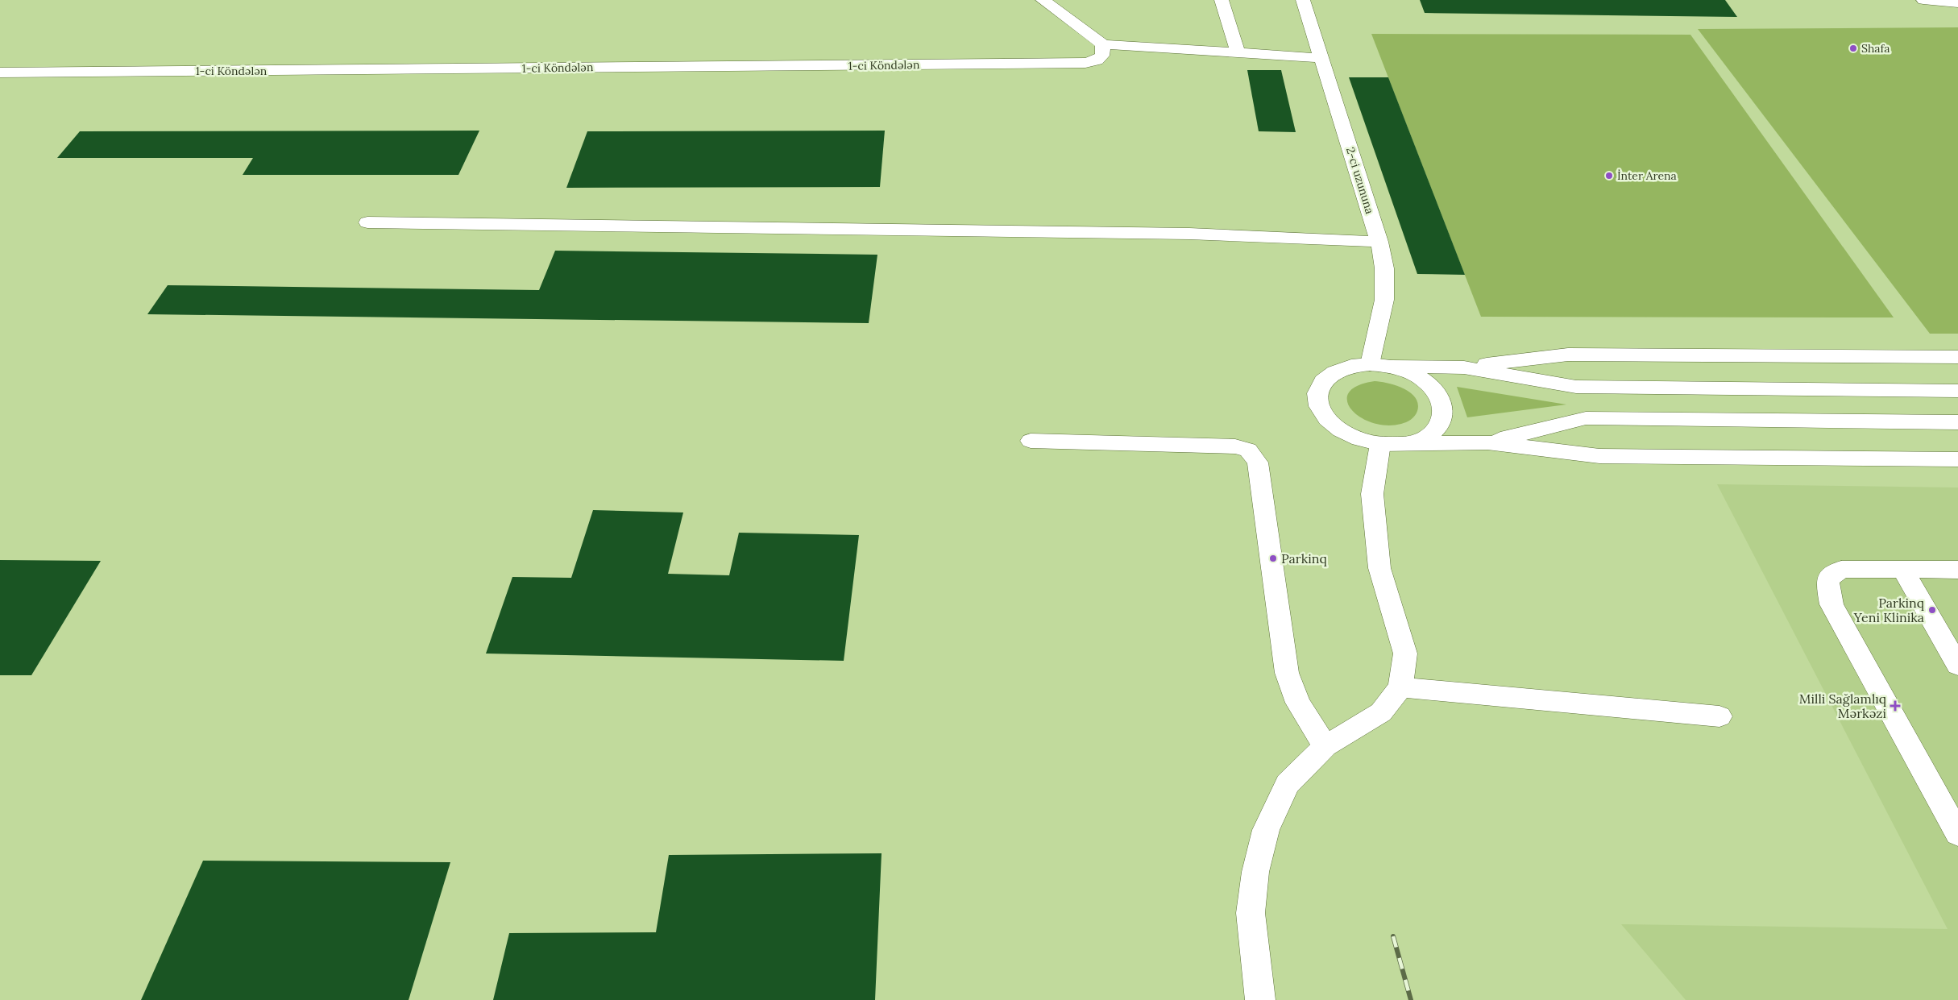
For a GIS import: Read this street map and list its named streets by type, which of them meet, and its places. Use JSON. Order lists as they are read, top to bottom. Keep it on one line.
{"streets":{"street":["1-ci Köndələn","2-ci uzununa"]},"places":{"other":["Shafa","İnter Arena","Parkinq","Parkinq Yeni Klinika"],"health":["Milli Sağlamlıq Mərkəzi"]}}
